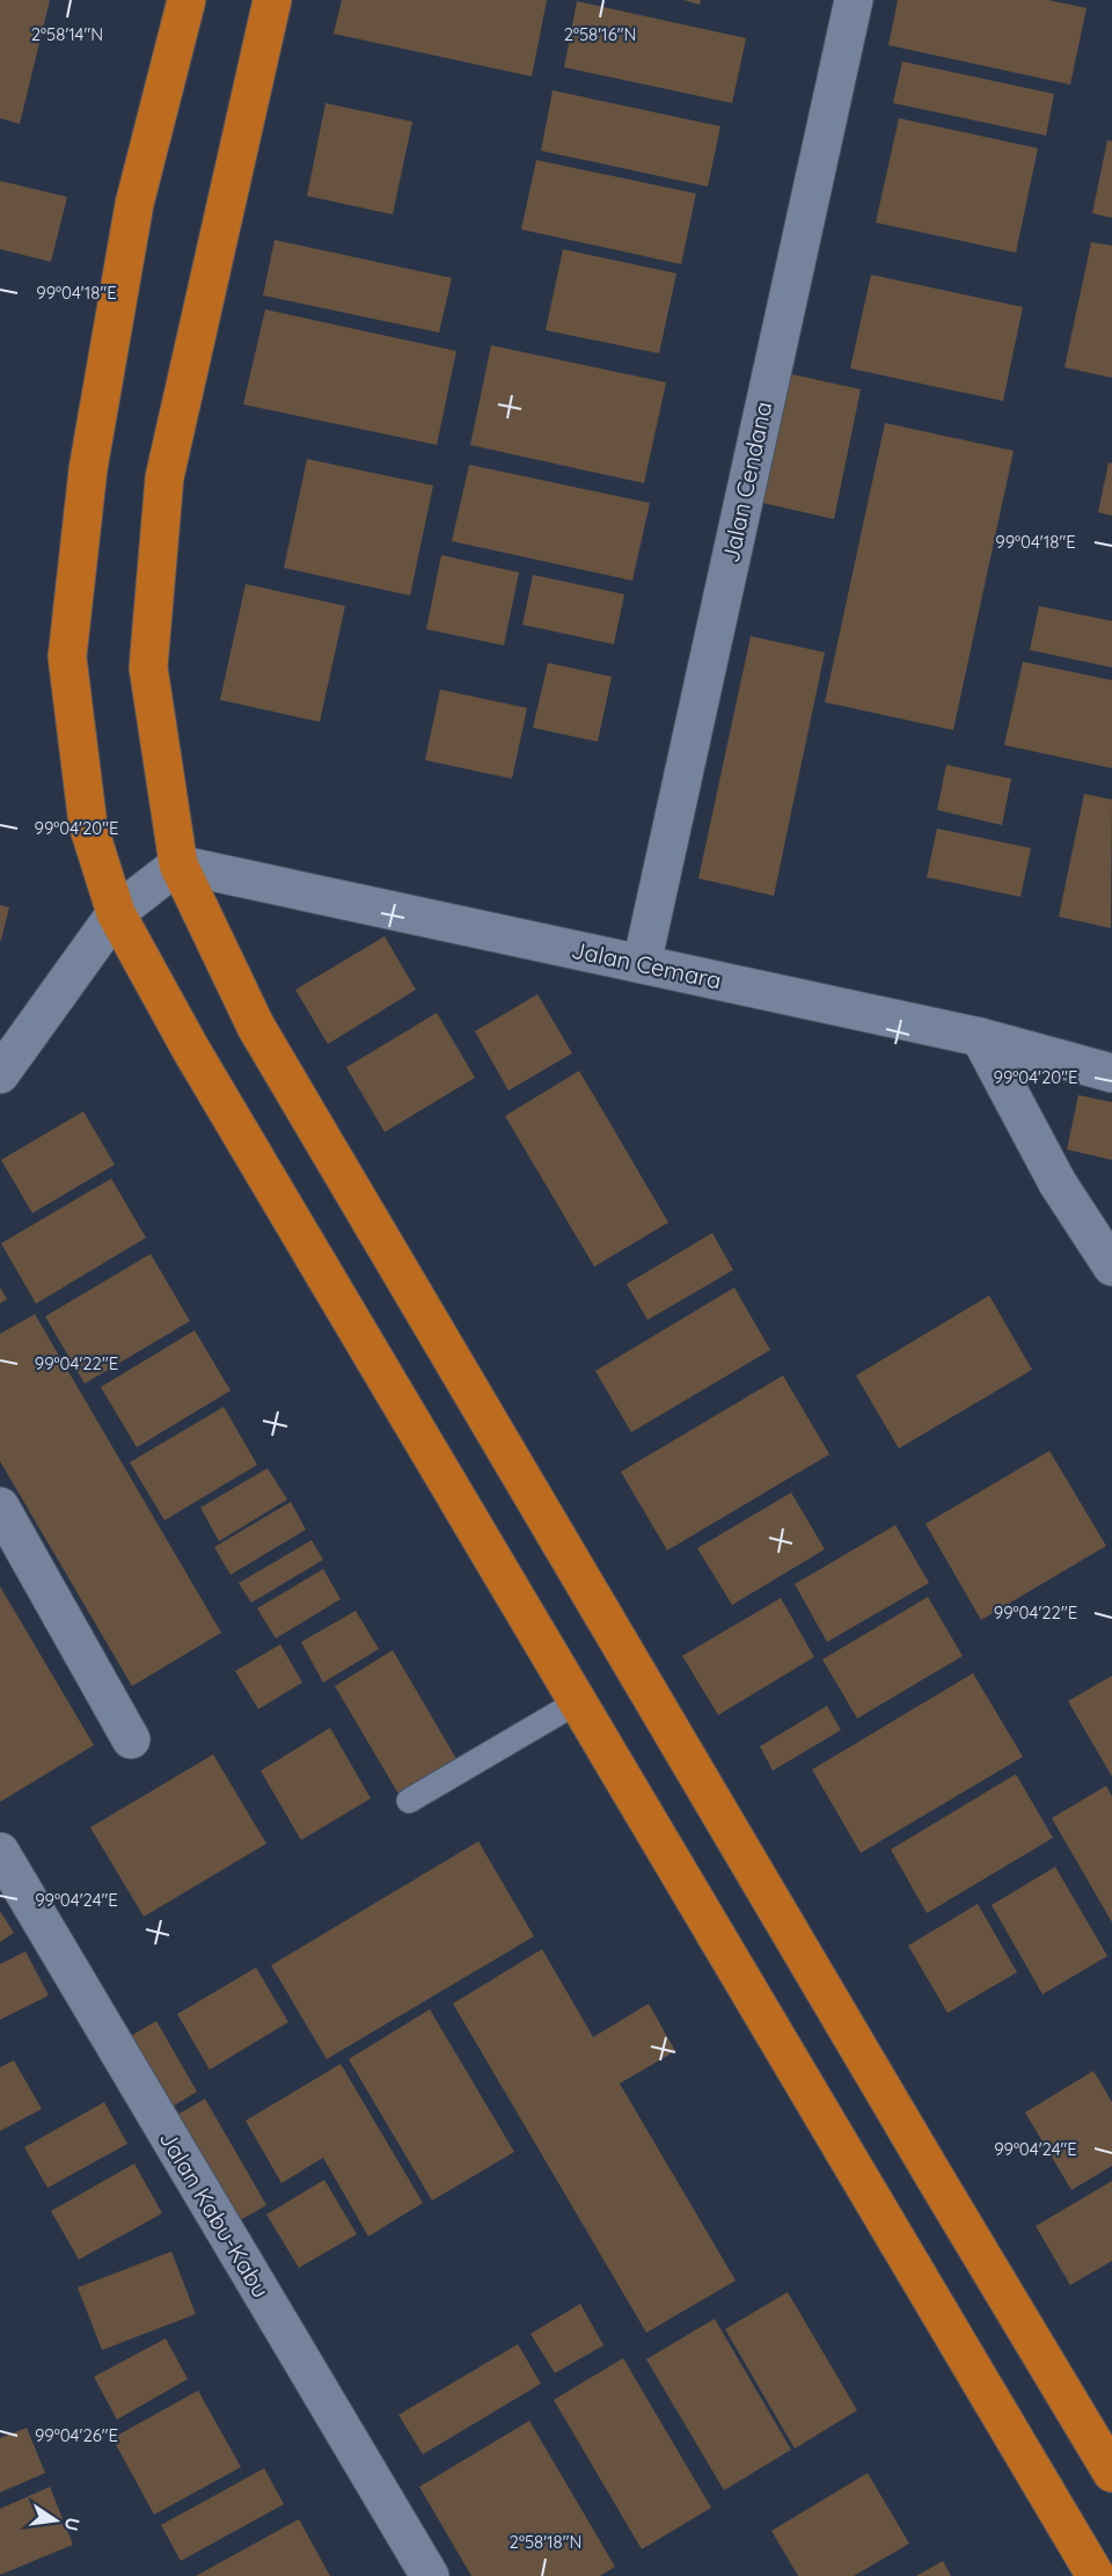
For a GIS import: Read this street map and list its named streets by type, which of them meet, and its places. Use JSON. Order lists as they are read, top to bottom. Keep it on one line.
{"streets":{"street":["Jalan Cendana","Jalan Cemara","Jalan Kabu-Kabu"]},"crossings":[["Jalan Cendana","Jalan Cemara"]],"north":"right","coordinates":["2°58'14\"N","2°58'16\"N","99°04'18\"E","99°04'20\"E","99°04'22\"E","99°04'24\"E","99°04'26\"E","2°58'18\"N"]}
